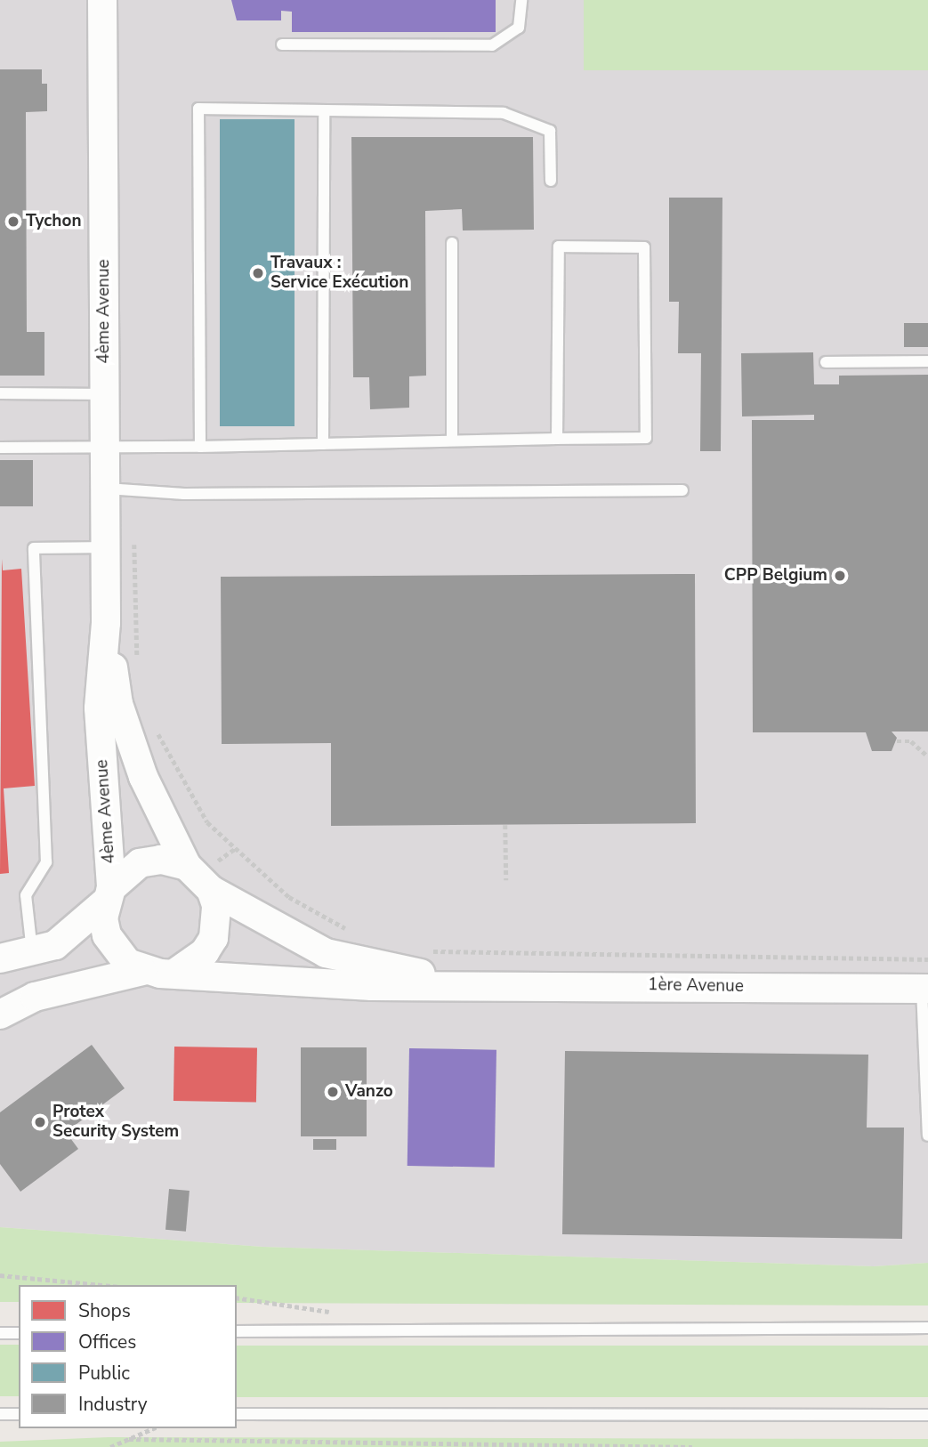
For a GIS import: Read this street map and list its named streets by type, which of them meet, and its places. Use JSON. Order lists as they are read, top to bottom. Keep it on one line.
{"streets":{"street":["4ème Avenue","1ère Avenue"]},"crossings":[["4ème Avenue","1ère Avenue"]],"places":["Tychon","Travaux : Service Exécution","CPP Belgium","Vanzo","Protex Security System"],"legend":["Shops","Offices","Public","Industry"]}
